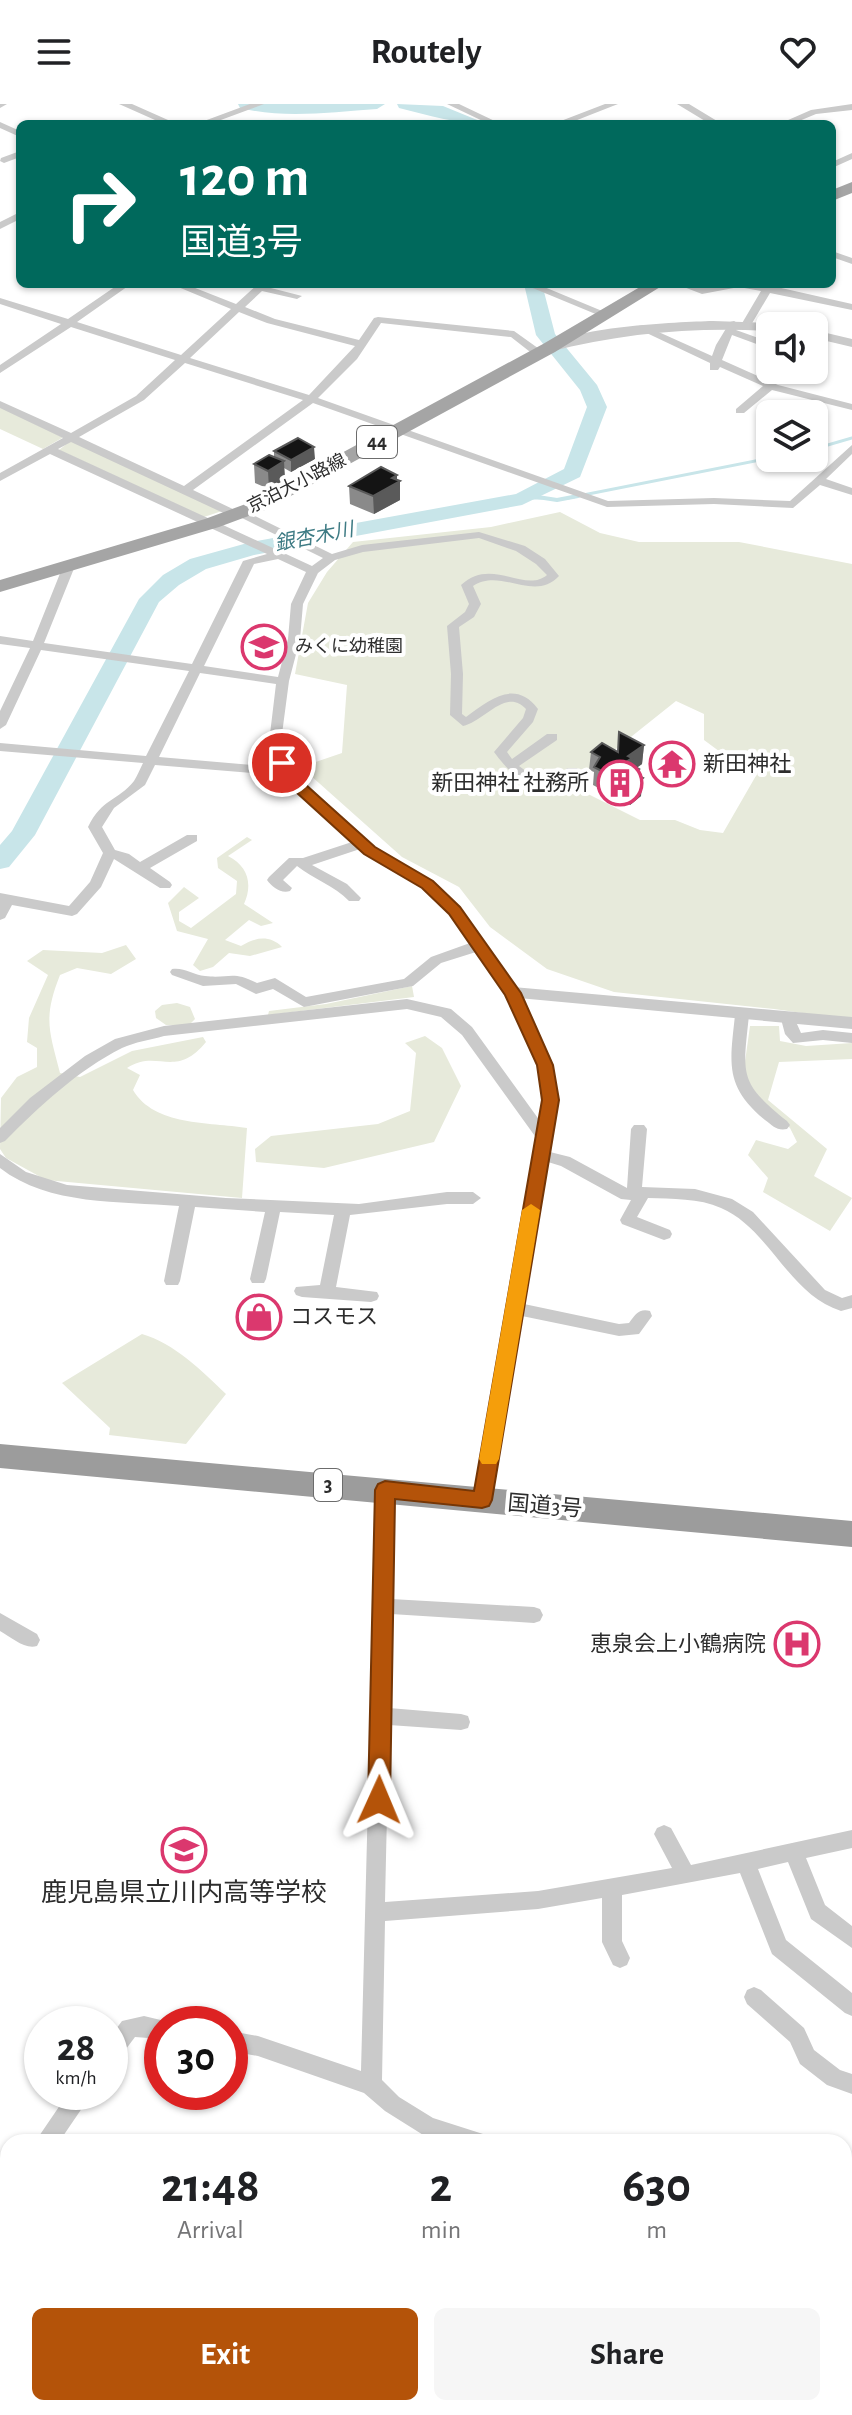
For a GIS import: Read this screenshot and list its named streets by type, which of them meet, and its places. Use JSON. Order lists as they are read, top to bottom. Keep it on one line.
{"streets":{"highway":["3","国道3号"],"main road":["44","京泊大小路線"]},"water":["銀杏木川"],"places":{"school or university":["みくに幼稚園","鹿児島県立川内高等学校"],"temple":["新田神社"],"building":["新田神社 社務所"],"shop":["コスモス"],"hospital":["恵泉会上小鶴病院"]},"page":{"header":"Routely","turn":["120 m","国道3号"],"speed":"28 km/h","limit":"30","eta":["21:48","Arrival","2","min","630","m"],"buttons":["Exit","Share"]}}
